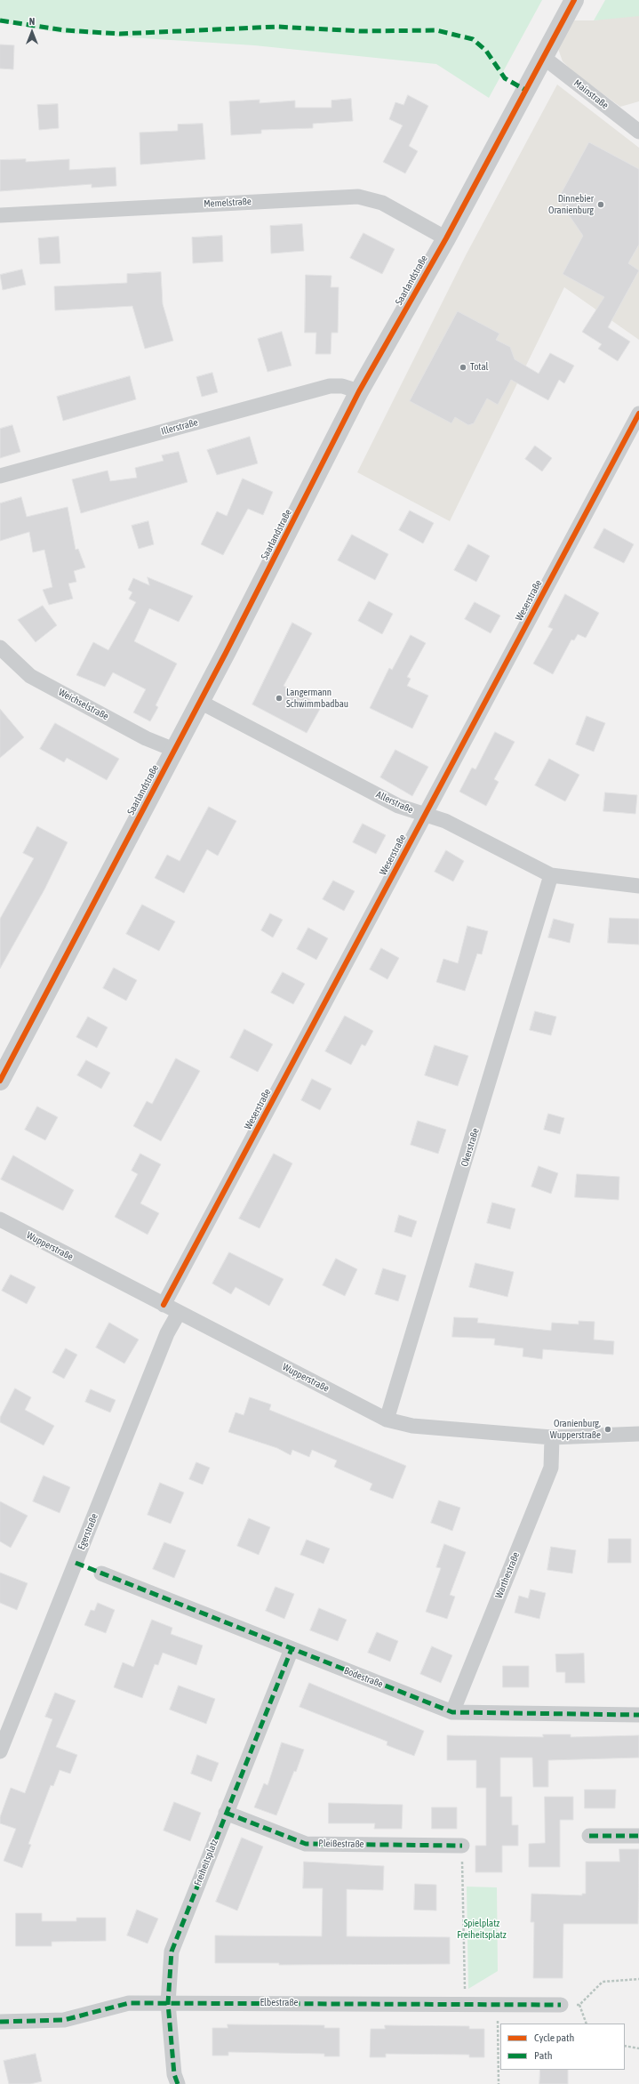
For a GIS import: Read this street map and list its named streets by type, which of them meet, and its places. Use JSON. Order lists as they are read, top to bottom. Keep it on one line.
{"streets":{"street":["Mainstraße","Memelstraße","Saarlandstraße","Illerstraße","Weserstraße","Weichselstraße","Allerstraße","Okerstraße","Wupperstraße","Egerstraße","Warthestraße","Bodestraße","Pleißestraße","Freiheitsplatz","Elbestraße"]},"crossings":[["Mainstraße","Saarlandstraße"],["Memelstraße","Saarlandstraße"],["Saarlandstraße","Illerstraße"],["Saarlandstraße","Weichselstraße"],["Saarlandstraße","Allerstraße"],["Weserstraße","Allerstraße"],["Weserstraße","Wupperstraße"],["Allerstraße","Okerstraße"],["Okerstraße","Wupperstraße"],["Wupperstraße","Egerstraße"],["Wupperstraße","Warthestraße"],["Warthestraße","Bodestraße"],["Bodestraße","Freiheitsplatz"],["Pleißestraße","Freiheitsplatz"],["Freiheitsplatz","Elbestraße"]],"parks":["Spielplatz Freiheitsplatz"],"places":["Dinnebier Oranienburg","Total","Langermann Schwimmbadbau","Oranienburg, Wupperstraße"],"legend":["Cycle path","Path"],"north":"top"}
